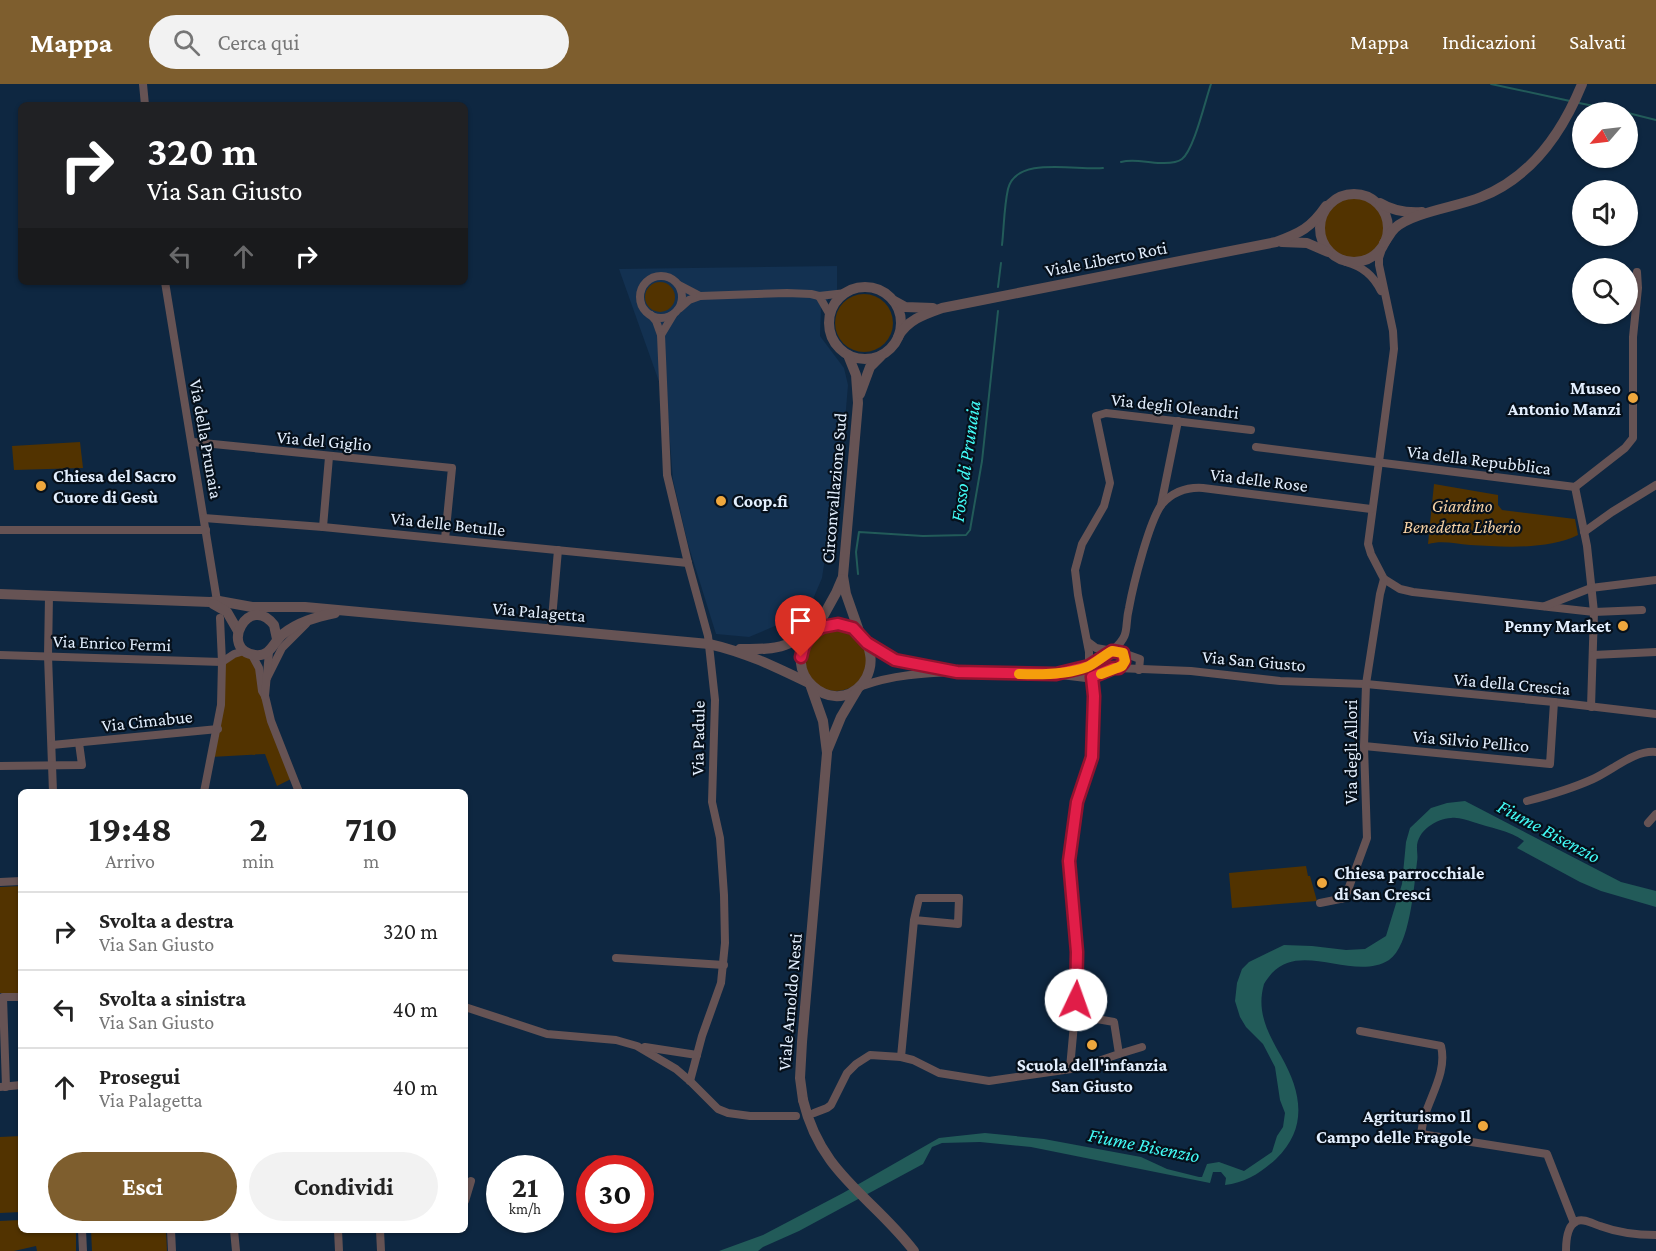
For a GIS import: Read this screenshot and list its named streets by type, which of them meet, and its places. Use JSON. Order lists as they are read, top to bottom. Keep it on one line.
{"streets":{"street":["Viale Liberto Roti","Via degli Oleandri","Via della Prunaia","Via del Giglio","Via della Repubblica","Via delle Rose","Circonvallazione Sud","Via delle Betulle","Via Palagetta","Via Enrico Fermi","Via San Giusto","Via della Crescia","Via Cimabue","Via Padule","Via Silvio Pellico","Via degli Allori","Viale Arnoldo Nesti"]},"crossings":[["Viale Liberto Roti","Circonvallazione Sud"],["Via della Prunaia","Via del Giglio"],["Via della Prunaia","Via delle Betulle"],["Via della Prunaia","Via Palagetta"],["Via del Giglio","Via delle Betulle"],["Via della Repubblica","Via della Crescia"],["Circonvallazione Sud","Via Palagetta"],["Circonvallazione Sud","Viale Arnoldo Nesti"],["Via delle Betulle","Via Padule"],["Via Palagetta","Via San Giusto"],["Via Palagetta","Via Padule"],["Via Palagetta","Viale Arnoldo Nesti"],["Via San Giusto","Via della Crescia"],["Via San Giusto","Via degli Allori"],["Via della Crescia","Via Silvio Pellico"],["Via della Crescia","Via degli Allori"],["Via Silvio Pellico","Via degli Allori"]],"water":["Fosso di Prunaia","Fiume Bisenzio"],"parks":["Giardino Benedetta Liberio"],"places":["Museo Antonio Manzi","Chiesa del Sacro Cuore di Gesù","Coop.fi","Penny Market","Chiesa parrocchiale di San Cresci","Scuola dell'infanzia San Giusto","Agriturismo Il Campo delle Fragole"],"north":"bottom left","page":{"header":"Mappa","search":"Cerca qui","nav":["Mappa","Indicazioni","Salvati"],"turn":["320 m","Via San Giusto"],"eta":["19:48","Arrivo","2","min","710","m"],"list":[{"name":"Svolta a destra","note":"Via San Giusto","value":"320 m"},{"name":"Svolta a sinistra","note":"Via San Giusto","value":"40 m"},{"name":"Prosegui","note":"Via Palagetta","value":"40 m"}],"buttons":["Esci","Condividi"],"speed":"21 km/h","limit":"30"}}
